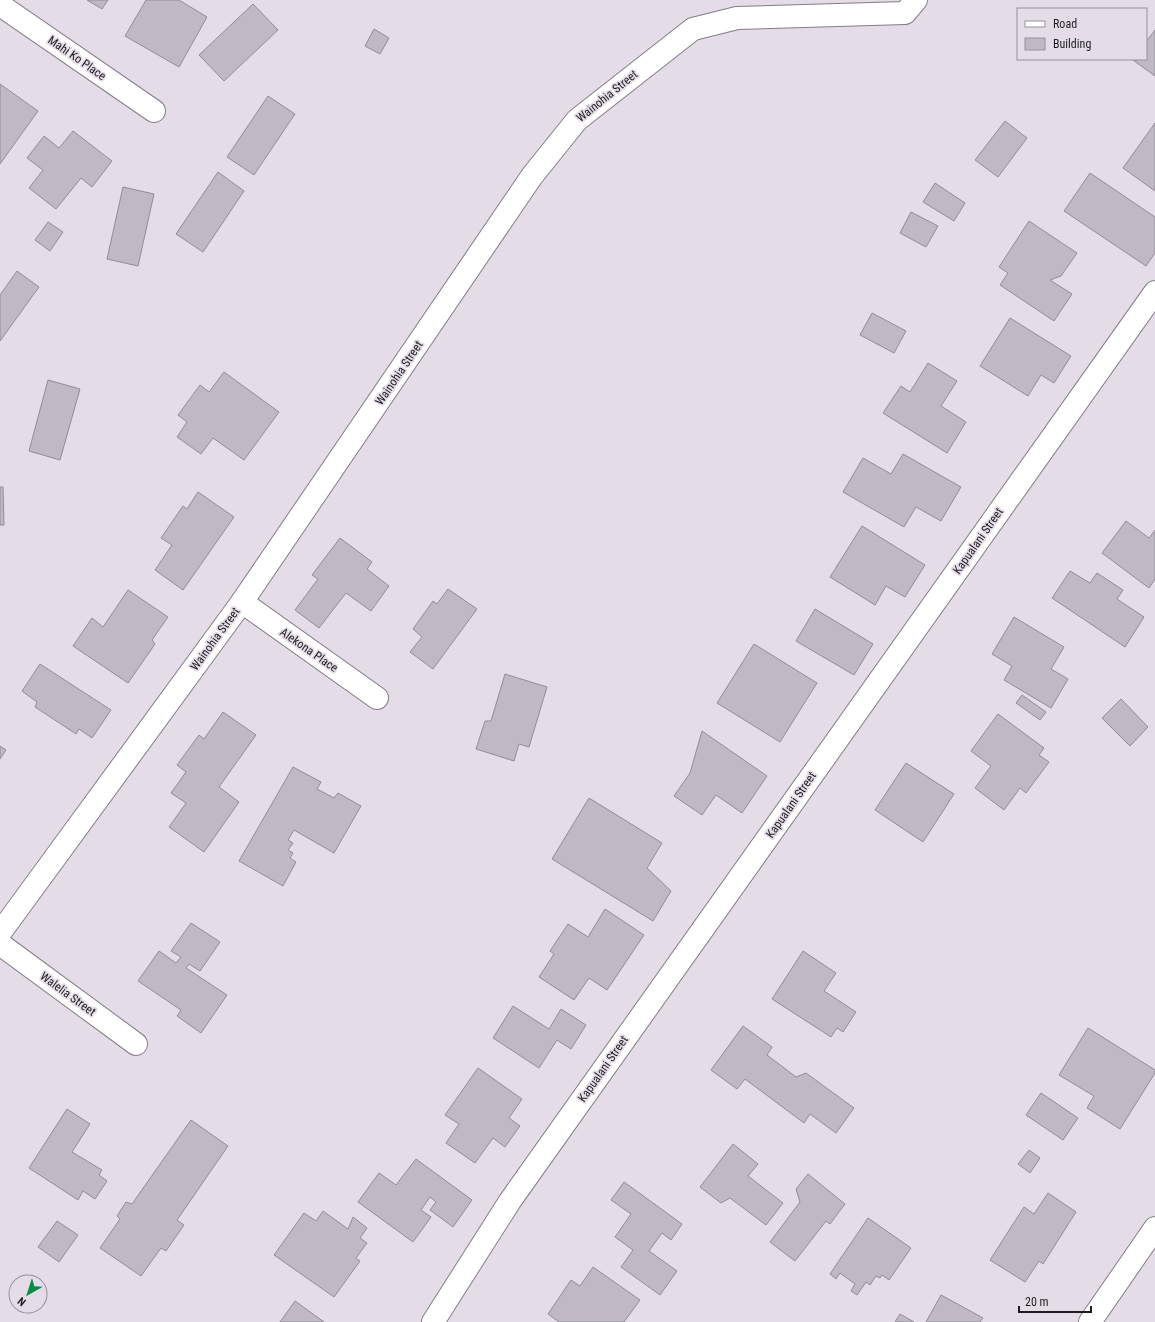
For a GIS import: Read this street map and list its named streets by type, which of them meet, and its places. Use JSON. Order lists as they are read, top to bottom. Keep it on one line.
{"streets":{"street":["Mahi Ko Place","Wainohia Street","Kapualani Street","Alekona Place","Walelia Street"]},"crossings":[["Wainohia Street","Alekona Place"]],"legend":["Road","Building"],"scale_bar":"20 m","north":"bottom left"}
